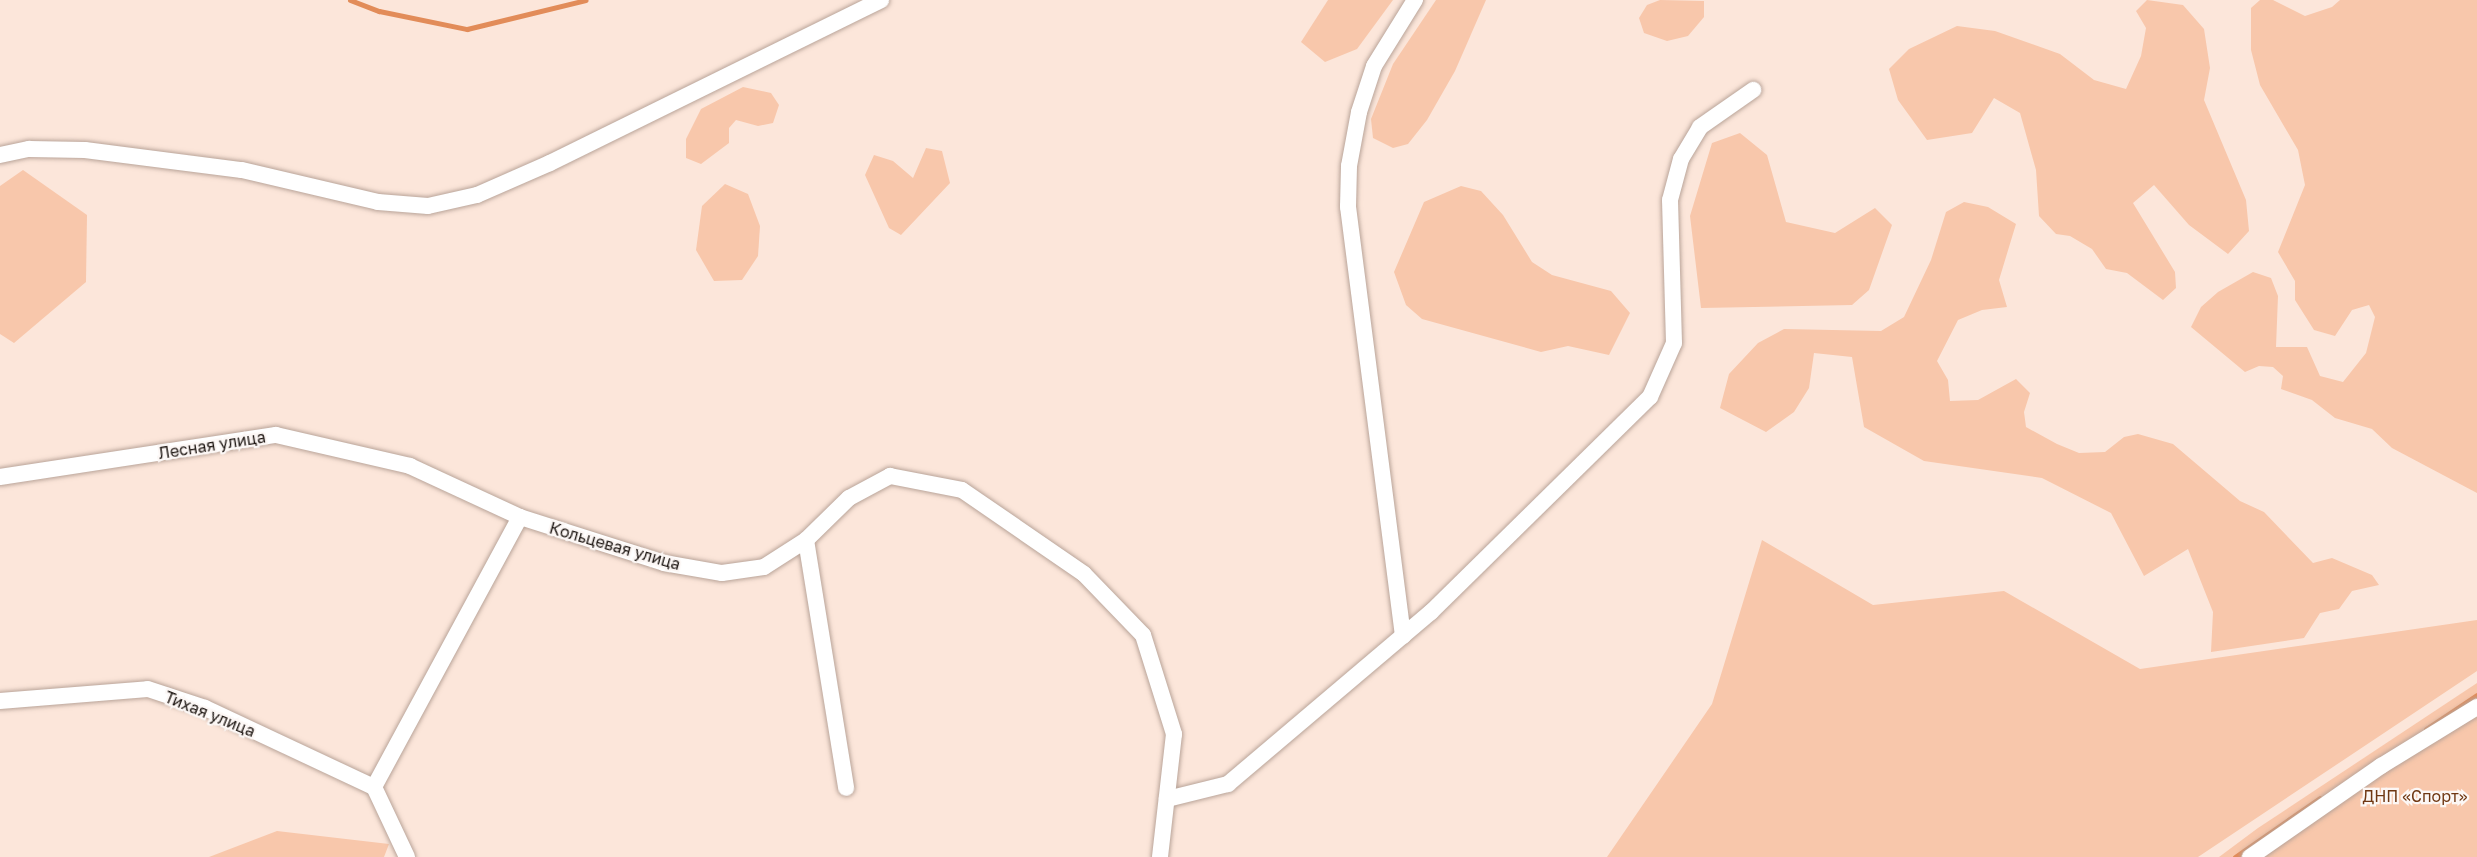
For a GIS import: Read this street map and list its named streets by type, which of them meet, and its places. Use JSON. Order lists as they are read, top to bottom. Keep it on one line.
{"streets":{"street":["Лесная улица","Кольцевая улица","Тихая улица"]},"crossings":[["Лесная улица","Кольцевая улица"]],"parks":["ДНП «Спорт»"]}
